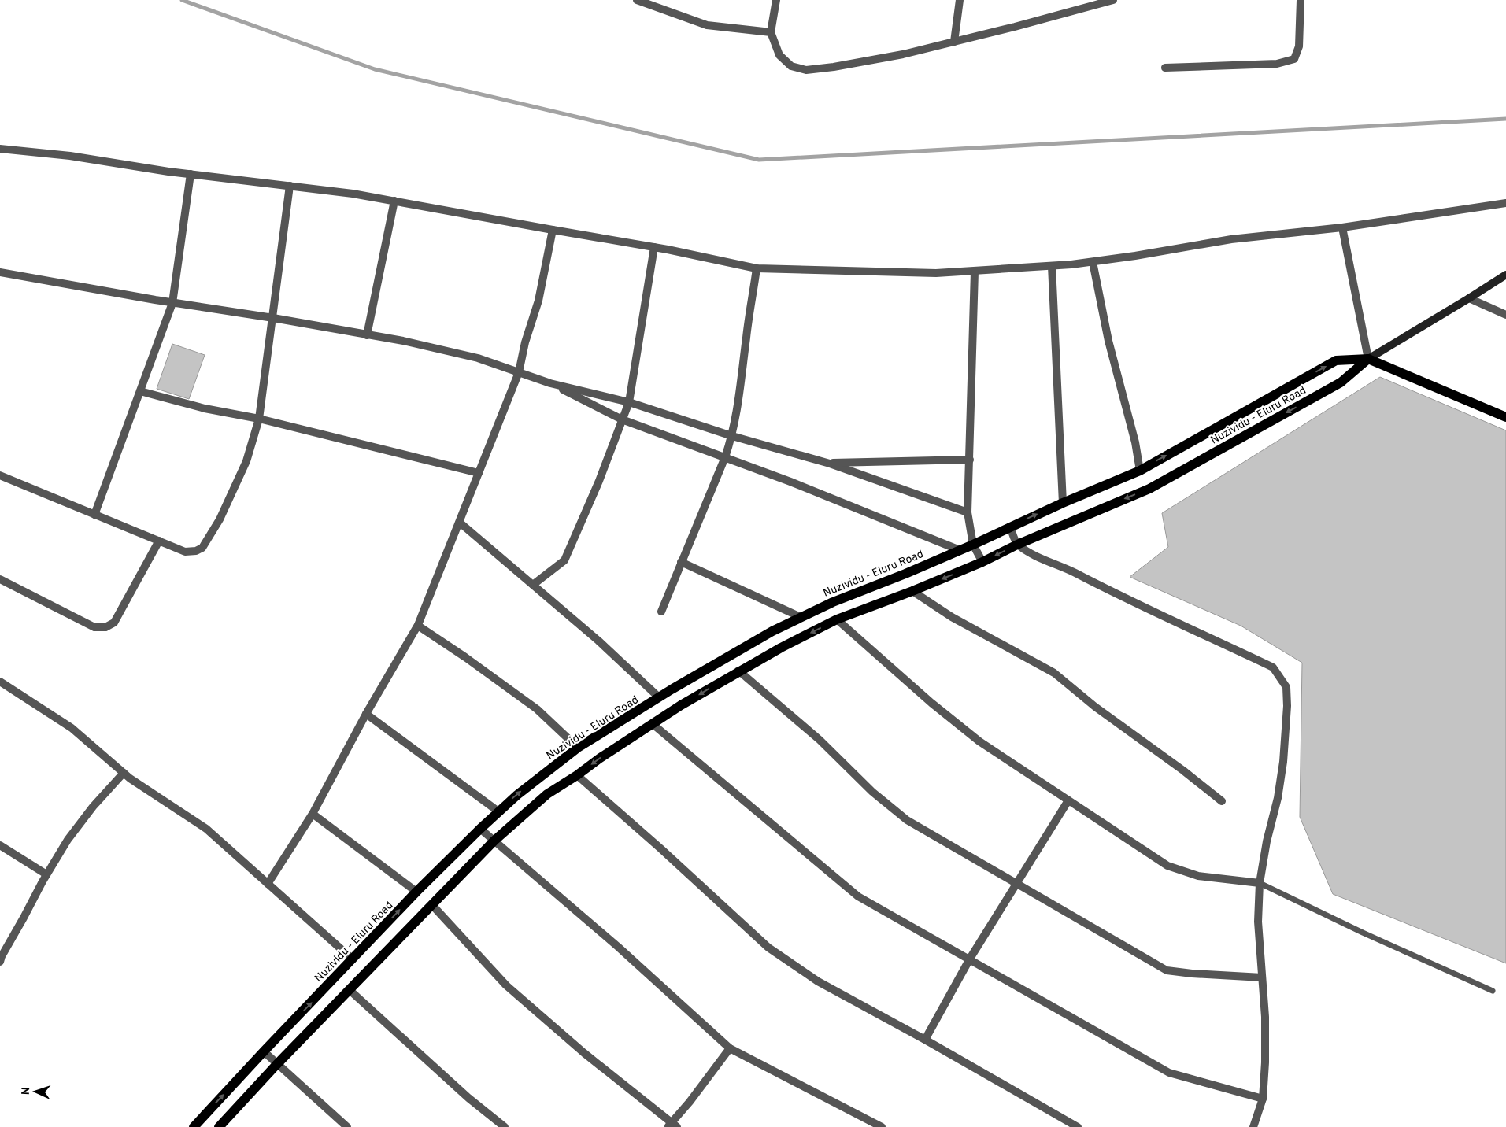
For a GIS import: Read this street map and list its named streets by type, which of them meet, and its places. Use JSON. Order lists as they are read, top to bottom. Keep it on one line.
{"streets":{"main road":["Nuzividu - Eluru Road"]},"north":"left"}
